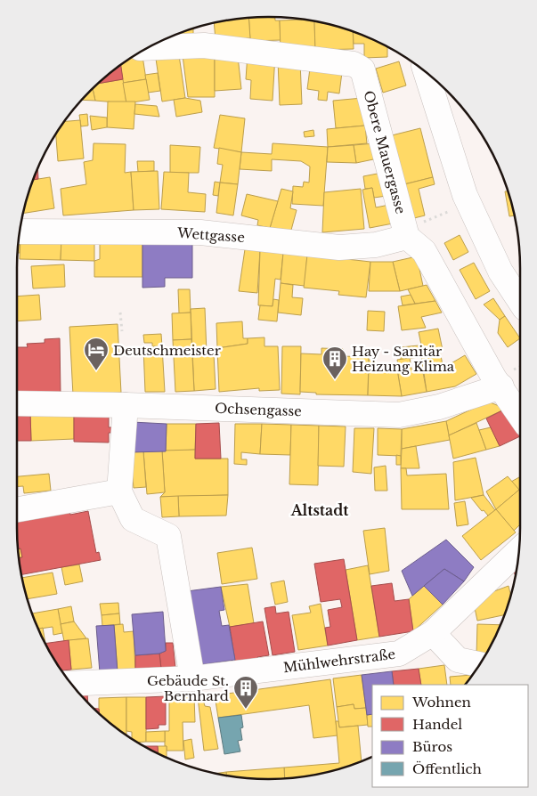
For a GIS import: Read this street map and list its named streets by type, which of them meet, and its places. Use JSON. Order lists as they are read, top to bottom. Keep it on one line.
{"streets":{"street":["Obere Mauergasse","Wettgasse","Ochsengasse","Mühlwehrstraße"]},"crossings":[["Obere Mauergasse","Wettgasse"]],"districts":["Altstadt"],"places":{"hotel":["Deutschmeister"],"building":["Hay - Sanitär Heizung Klima","Gebäude St. Bernhard"]},"legend":["Wohnen","Handel","Büros","Öffentlich"]}
